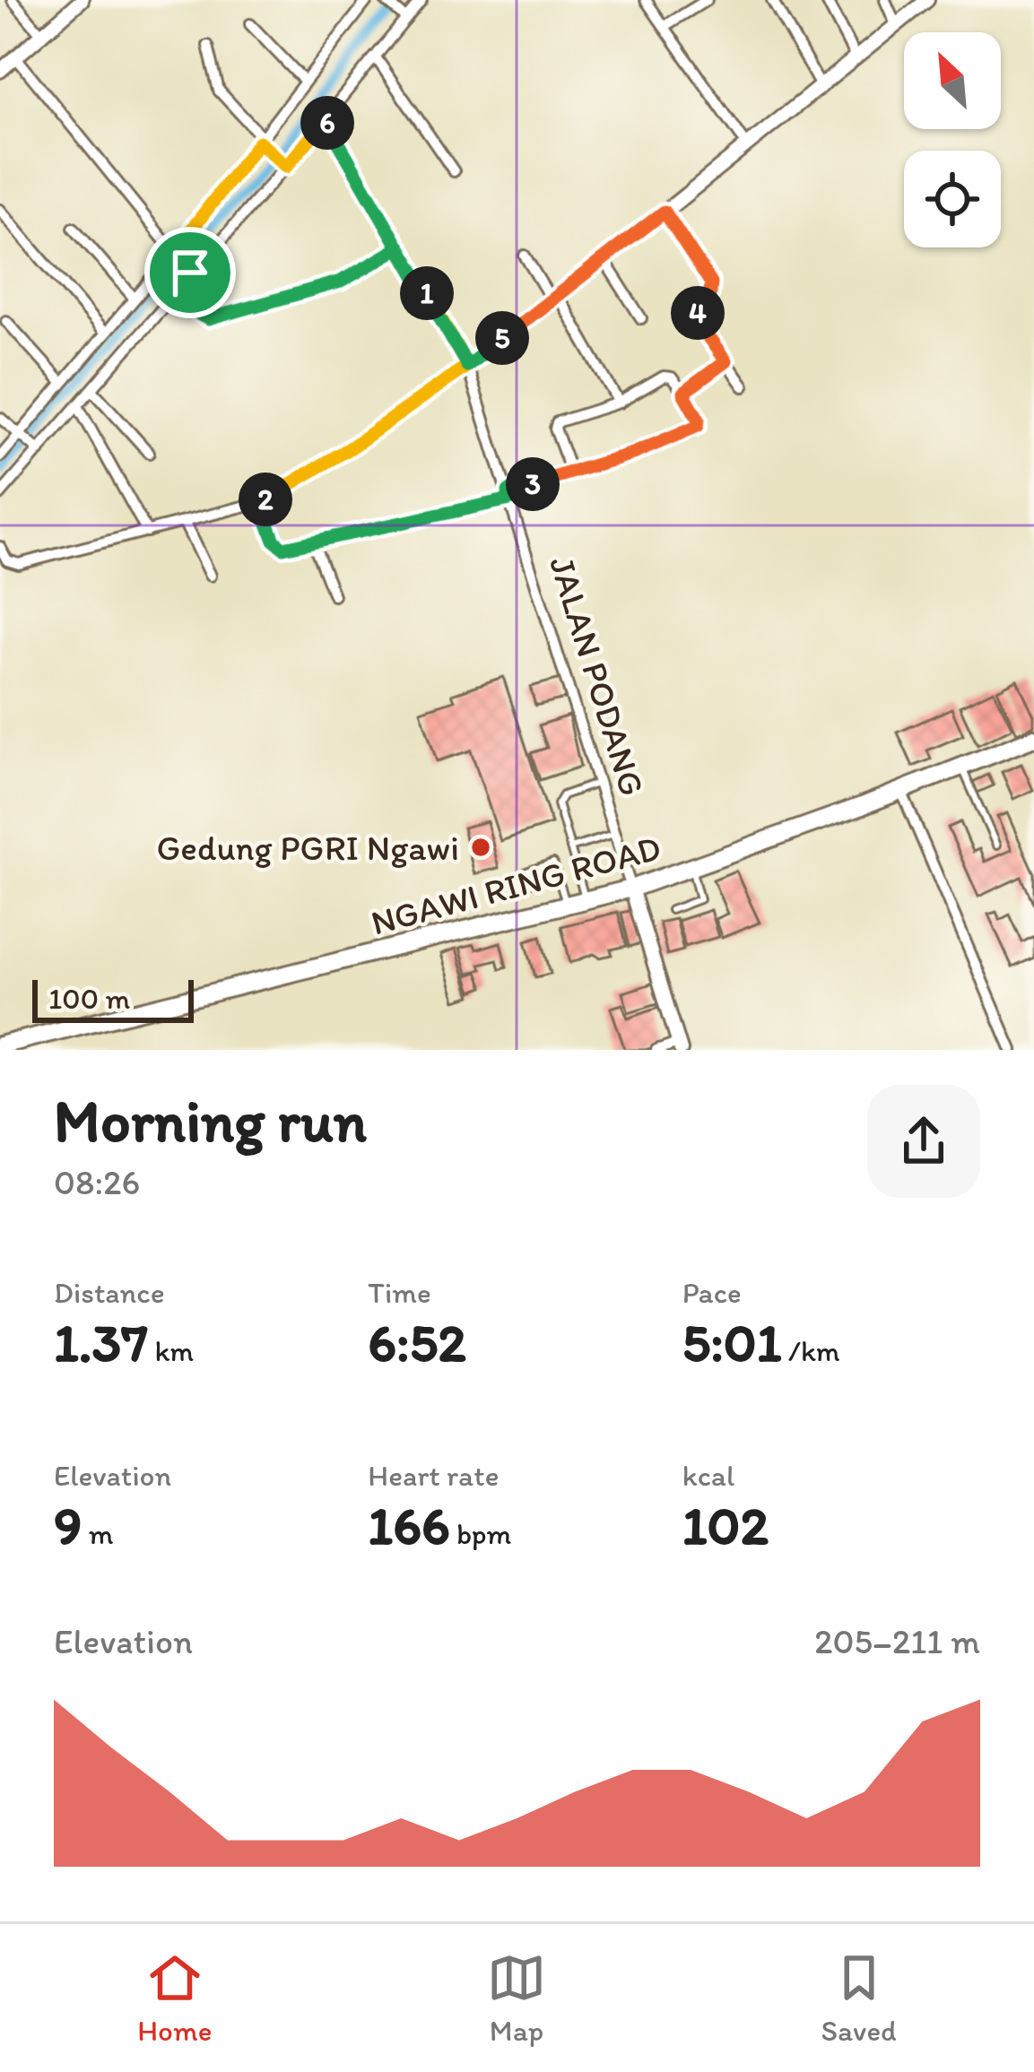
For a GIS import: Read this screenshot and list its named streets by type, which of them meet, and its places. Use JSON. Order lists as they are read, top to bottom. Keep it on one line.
{"streets":{"highway":["NGAWI RING ROAD"],"street":["JALAN PODANG"]},"crossings":[["JALAN PODANG","NGAWI RING ROAD"]],"places":["Gedung PGRI Ngawi"],"scale_bar":"100 m","north":"top left","page":{"pins":["6","1","4","5","3","2"],"scale":"100 m","heading":["Morning run","08:26"],"stats":[["Distance","1.37 km"],["Time","6:52"],["Pace","5:01 /km"],["Elevation","9 m"],["Heart rate","166 bpm"],["kcal","102"]],"chart":["Elevation","205–211 m"],"tabs":["Home","Map","Saved"]}}
